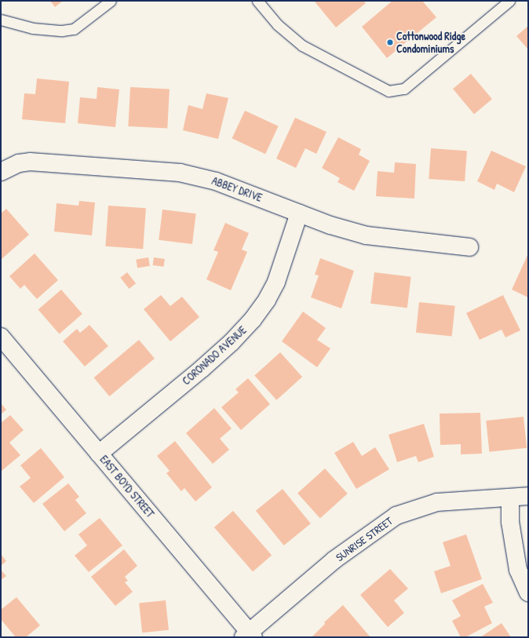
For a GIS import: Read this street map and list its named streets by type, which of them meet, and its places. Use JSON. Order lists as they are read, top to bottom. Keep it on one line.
{"streets":{"street":["ABBEY DRIVE","CORONADO AVENUE","EAST BOYD STREET","SUNRISE STREET"]},"crossings":[["ABBEY DRIVE","CORONADO AVENUE"],["CORONADO AVENUE","EAST BOYD STREET"],["EAST BOYD STREET","SUNRISE STREET"]],"places":["Cottonwood Ridge Condominiums"]}
